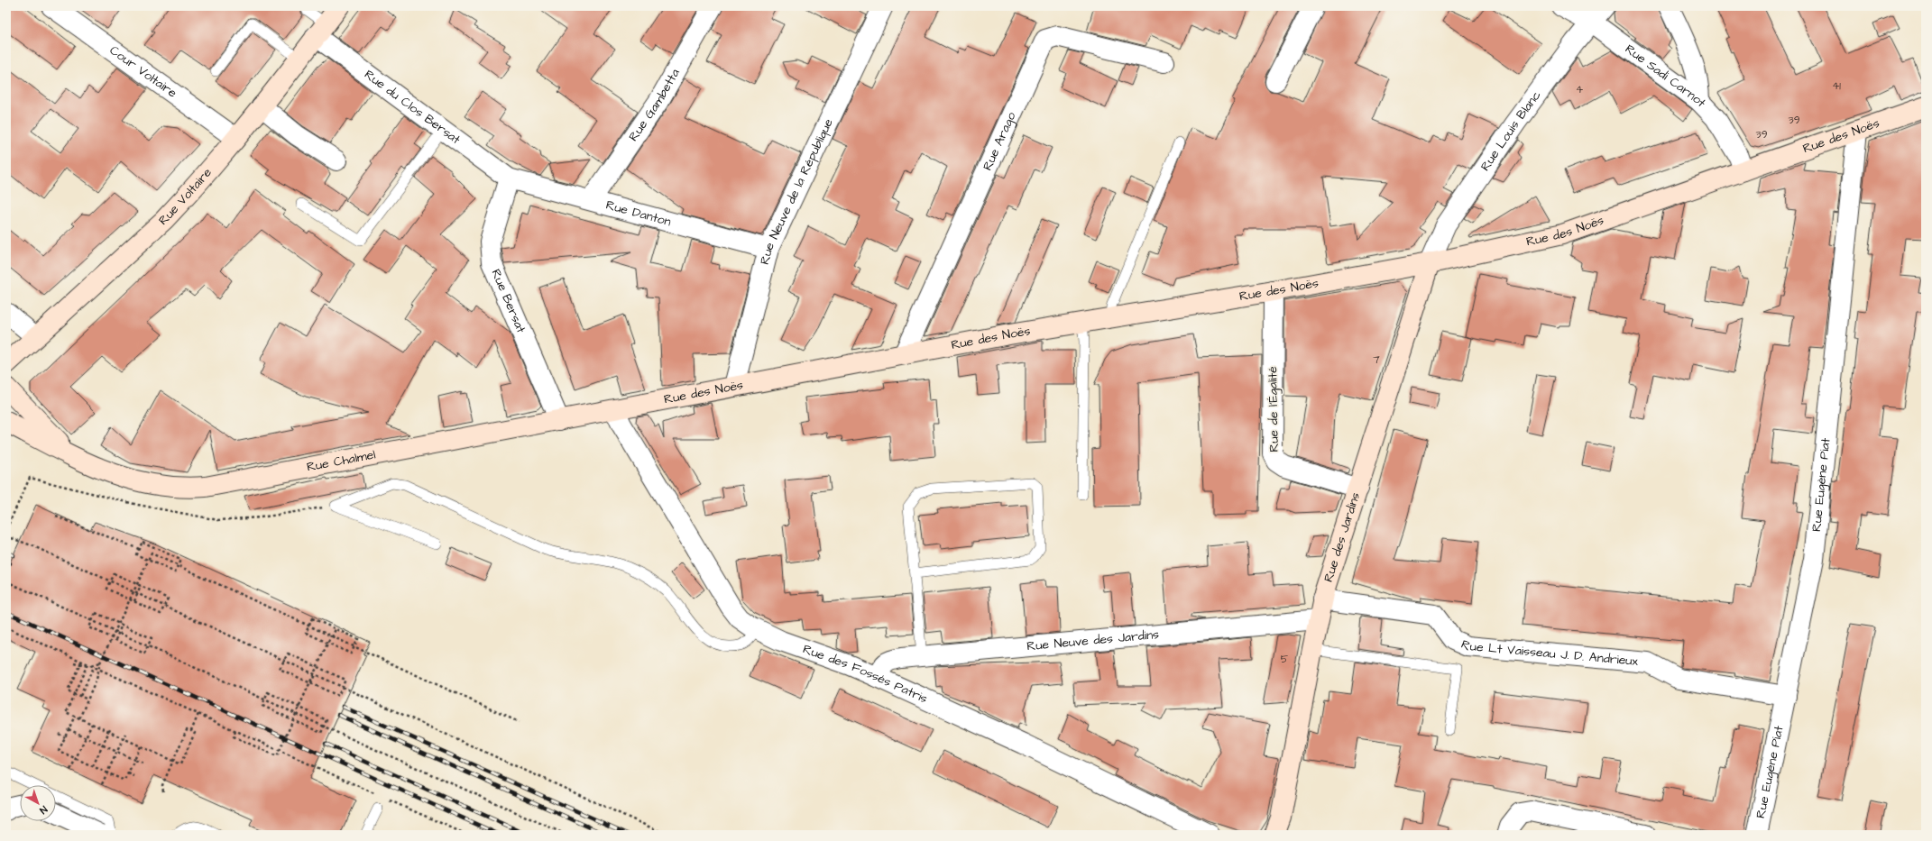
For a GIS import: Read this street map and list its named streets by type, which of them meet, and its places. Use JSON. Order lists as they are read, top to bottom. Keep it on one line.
{"streets":{"street":["Cour Voltaire","Rue Sadi Carnot","Rue Gambetta","Rue du Clos Bersat","Rue Louis Blanc","Rue des Noës","Rue Arago","Rue Neuve de la République","Rue Voltaire","Rue Danton","Rue Bersat","Rue de l'Égalité","Rue Chalmel","Rue Eugène Piat","Rue des Jardins","Rue Neuve des Jardins","Rue Lt Vaisseau J. D. Andrieux","Rue des Fossés Patris"]},"crossings":[["Cour Voltaire","Rue Voltaire"],["Rue Sadi Carnot","Rue Louis Blanc"],["Rue Sadi Carnot","Rue des Noës"],["Rue Gambetta","Rue Danton"],["Rue du Clos Bersat","Rue Voltaire"],["Rue du Clos Bersat","Rue Danton"],["Rue du Clos Bersat","Rue Bersat"],["Rue Louis Blanc","Rue des Noës"],["Rue Louis Blanc","Rue des Jardins"],["Rue des Noës","Rue Arago"],["Rue des Noës","Rue Neuve de la République"],["Rue des Noës","Rue de l'Égalité"],["Rue des Noës","Rue Chalmel"],["Rue des Noës","Rue Eugène Piat"],["Rue des Noës","Rue des Jardins"],["Rue des Noës","Rue des Fossés Patris"],["Rue Neuve de la République","Rue Danton"],["Rue Danton","Rue Bersat"],["Rue Bersat","Rue Chalmel"],["Rue de l'Égalité","Rue des Jardins"],["Rue Chalmel","Rue des Fossés Patris"],["Rue Eugène Piat","Rue Lt Vaisseau J. D. Andrieux"],["Rue des Jardins","Rue Neuve des Jardins"],["Rue des Jardins","Rue Lt Vaisseau J. D. Andrieux"],["Rue Neuve des Jardins","Rue des Fossés Patris"]],"house_numbers":["41","4","39","39","7","5"],"north":"bottom right"}
